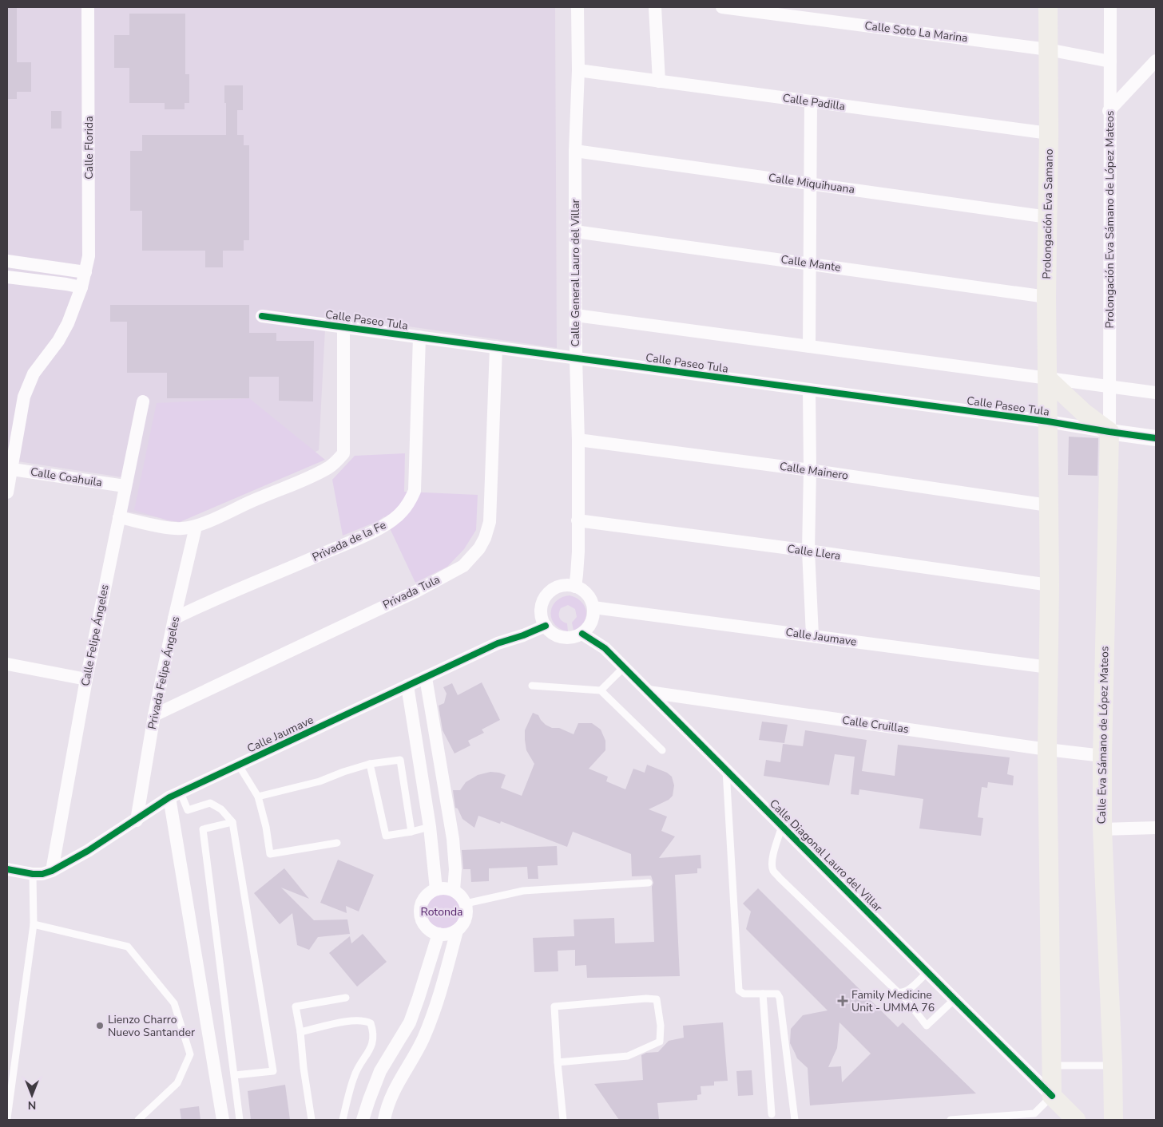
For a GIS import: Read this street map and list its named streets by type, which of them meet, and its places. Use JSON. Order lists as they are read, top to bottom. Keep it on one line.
{"streets":{"main road":["Prolongación Eva Samano","Calle Eva Sámano de López Mateos"],"street":["Calle Soto La Marina","Calle Padilla","Calle Florida","Calle Miquihuana","Prolongación Eva Sámano de López Mateos","Calle Mante","Calle General Lauro del Villar","Calle Paseo Tula","Calle Mainero","Calle Coahuila","Privada de la Fe","Calle Llera","Privada Tula","Calle Felipe Ángeles","Calle Jaumave","Privada Felipe Ángeles","Calle Cruillas","Calle Diagonal Lauro del Villar"]},"crossings":[["Calle Soto La Marina","Prolongación Eva Samano"],["Calle Soto La Marina","Prolongación Eva Sámano de López Mateos"],["Calle Padilla","Prolongación Eva Samano"],["Calle Padilla","Calle General Lauro del Villar"],["Calle Florida","Calle Coahuila"],["Calle Miquihuana","Prolongación Eva Samano"],["Calle Miquihuana","Calle General Lauro del Villar"],["Prolongación Eva Samano","Calle Mante"],["Prolongación Eva Samano","Calle Paseo Tula"],["Prolongación Eva Sámano de López Mateos","Calle Paseo Tula"],["Prolongación Eva Sámano de López Mateos","Calle Eva Sámano de López Mateos"],["Calle Mante","Calle General Lauro del Villar"],["Calle General Lauro del Villar","Calle Paseo Tula"],["Calle General Lauro del Villar","Calle Mainero"],["Calle General Lauro del Villar","Calle Llera"],["Calle General Lauro del Villar","Calle Jaumave"],["Calle General Lauro del Villar","Calle Diagonal Lauro del Villar"],["Calle Paseo Tula","Privada de la Fe"],["Calle Paseo Tula","Privada Tula"],["Calle Paseo Tula","Calle Eva Sámano de López Mateos"],["Calle Coahuila","Calle Felipe Ángeles"],["Privada de la Fe","Privada Felipe Ángeles"],["Privada Tula","Privada Felipe Ángeles"],["Calle Felipe Ángeles","Calle Jaumave"],["Calle Jaumave","Privada Felipe Ángeles"],["Calle Jaumave","Calle Diagonal Lauro del Villar"],["Calle Cruillas","Calle Eva Sámano de López Mateos"],["Calle Cruillas","Calle Diagonal Lauro del Villar"]],"parks":["Rotonda"],"places":{"health":["Family Medicine Unit - UMMA 76"],"other":["Lienzo Charro Nuevo Santander"]},"north":"bottom"}
